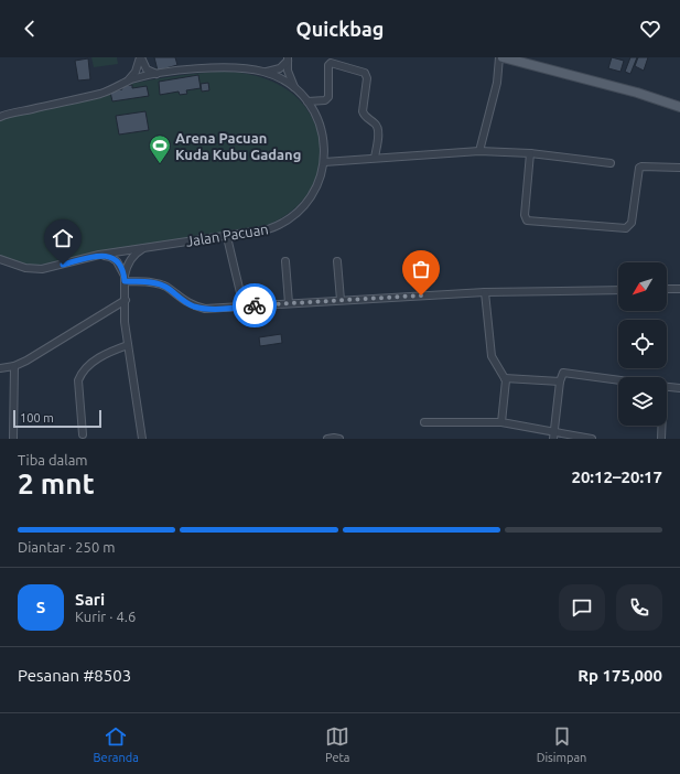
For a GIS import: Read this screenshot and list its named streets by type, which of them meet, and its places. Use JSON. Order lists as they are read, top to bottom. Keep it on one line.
{"streets":{"street":["Jalan Pacuan"]},"places":{"sports":["Arena Pacuan Kuda Kubu Gadang"]},"scale_bar":"100 m","north":"bottom left","page":{"header":"Quickbag","scale":"100 m","heading":["2 mnt","Tiba dalam","20:12–20:17"],"panel":["Sari","Kurir · 4.6","Pesanan #8503","Rp 175,000"],"bar":"Diantar · 250 m","round":"S","tabs":["Beranda","Peta","Disimpan"]}}
